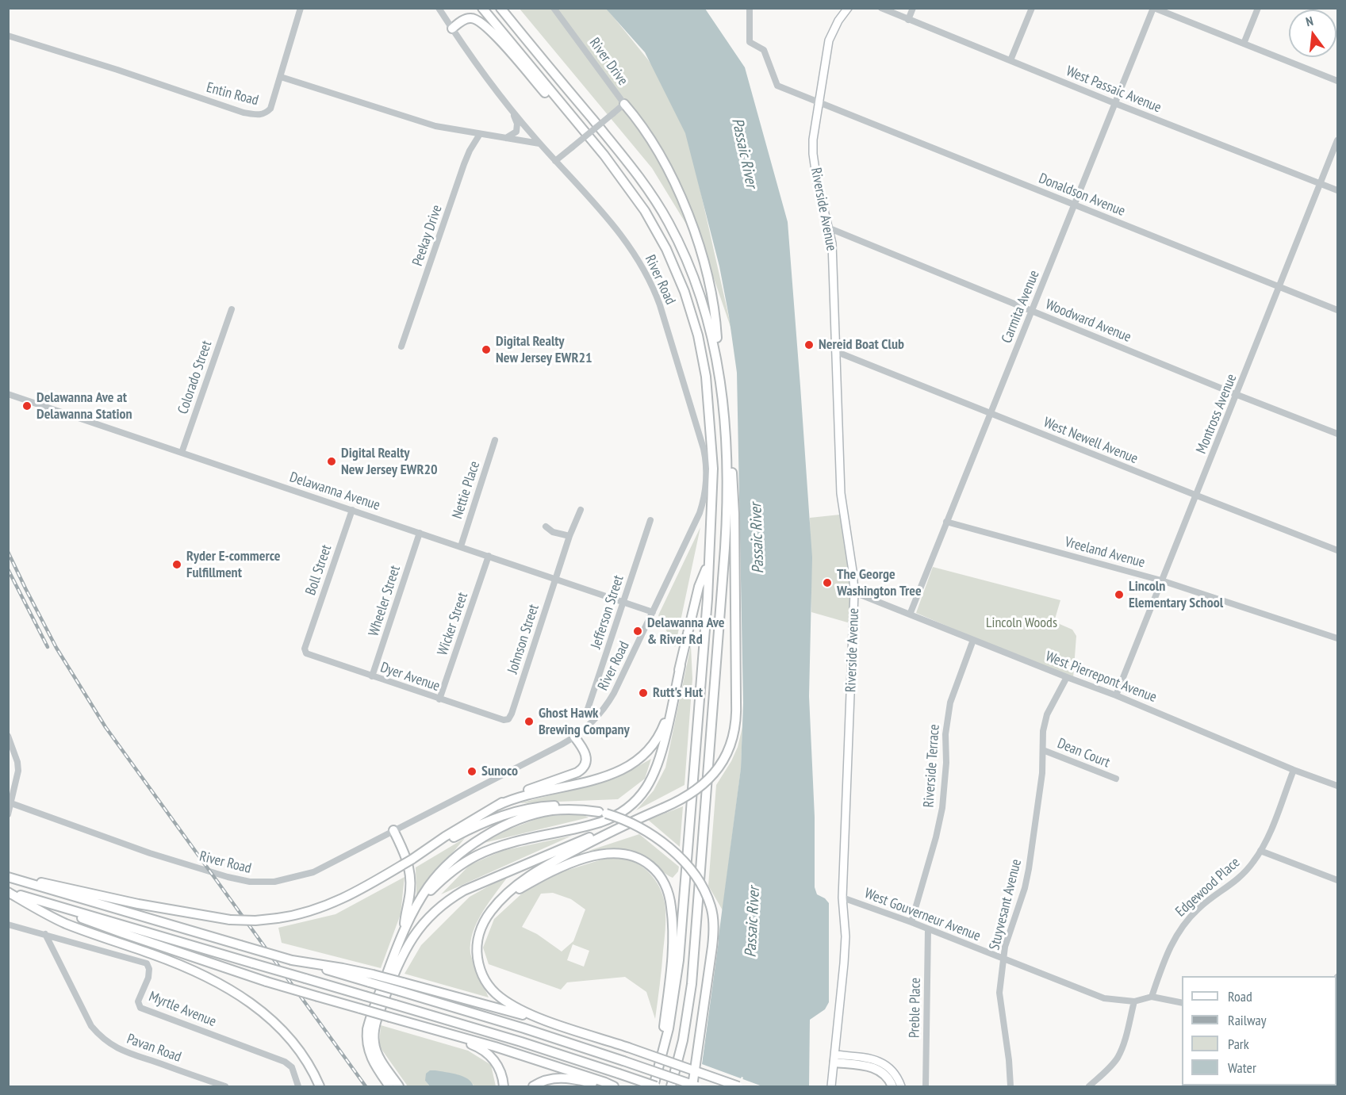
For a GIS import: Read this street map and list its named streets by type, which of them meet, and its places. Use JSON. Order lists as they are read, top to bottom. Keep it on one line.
{"streets":{"main road":["Riverside Avenue"],"street":["River Drive","West Passaic Avenue","Entin Road","Donaldson Avenue","Peekay Drive","River Road","Carmita Avenue","Woodward Avenue","Colorado Street","Montross Avenue","West Newell Avenue","Nettie Place","Delawanna Avenue","Vreeland Avenue","Boll Street","Wheeler Street","Jefferson Street","Wicker Street","Johnson Street","Dyer Avenue","West Pierrepont Avenue","Dean Court","Riverside Terrace","Edgewood Place","Stuyvesant Avenue","West Gouverneur Avenue","Preble Place","Myrtle Avenue","Pavan Road"]},"crossings":[["River Drive","River Road"],["West Passaic Avenue","Carmita Avenue"],["West Passaic Avenue","Montross Avenue"],["Donaldson Avenue","Riverside Avenue"],["Donaldson Avenue","Carmita Avenue"],["Donaldson Avenue","Montross Avenue"],["Riverside Avenue","Woodward Avenue"],["Riverside Avenue","West Newell Avenue"],["Riverside Avenue","West Pierrepont Avenue"],["Riverside Avenue","West Gouverneur Avenue"],["River Road","Delawanna Avenue"],["Carmita Avenue","Woodward Avenue"],["Carmita Avenue","West Newell Avenue"],["Carmita Avenue","Vreeland Avenue"],["Carmita Avenue","West Pierrepont Avenue"],["Woodward Avenue","Montross Avenue"],["Colorado Street","Delawanna Avenue"],["Montross Avenue","West Newell Avenue"],["Montross Avenue","Vreeland Avenue"],["Montross Avenue","West Pierrepont Avenue"],["Nettie Place","Delawanna Avenue"],["Delawanna Avenue","Boll Street"],["Delawanna Avenue","Wheeler Street"],["Delawanna Avenue","Jefferson Street"],["Delawanna Avenue","Wicker Street"],["Delawanna Avenue","Johnson Street"],["Boll Street","Dyer Avenue"],["Wheeler Street","Dyer Avenue"],["Wicker Street","Dyer Avenue"],["Johnson Street","Dyer Avenue"],["West Pierrepont Avenue","Riverside Terrace"],["West Pierrepont Avenue","Edgewood Place"],["West Pierrepont Avenue","Stuyvesant Avenue"],["Dean Court","Stuyvesant Avenue"],["Riverside Terrace","West Gouverneur Avenue"],["Edgewood Place","West Gouverneur Avenue"],["Stuyvesant Avenue","West Gouverneur Avenue"],["West Gouverneur Avenue","Preble Place"],["Myrtle Avenue","Pavan Road"]],"water":["Passaic River"],"parks":["Lincoln Woods"],"places":["Nereid Boat Club","Digital Realty New Jersey EWR21","Delawanna Ave at Delawanna Station","Digital Realty New Jersey EWR20","Ryder E-commerce Fulfillment","The George Washington Tree","Lincoln Elementary School","Delawanna Ave & River Rd","Rutt's Hut","Ghost Hawk Brewing Company","Sunoco"],"legend":["Road","Railway","Park","Water"],"north":"top"}
